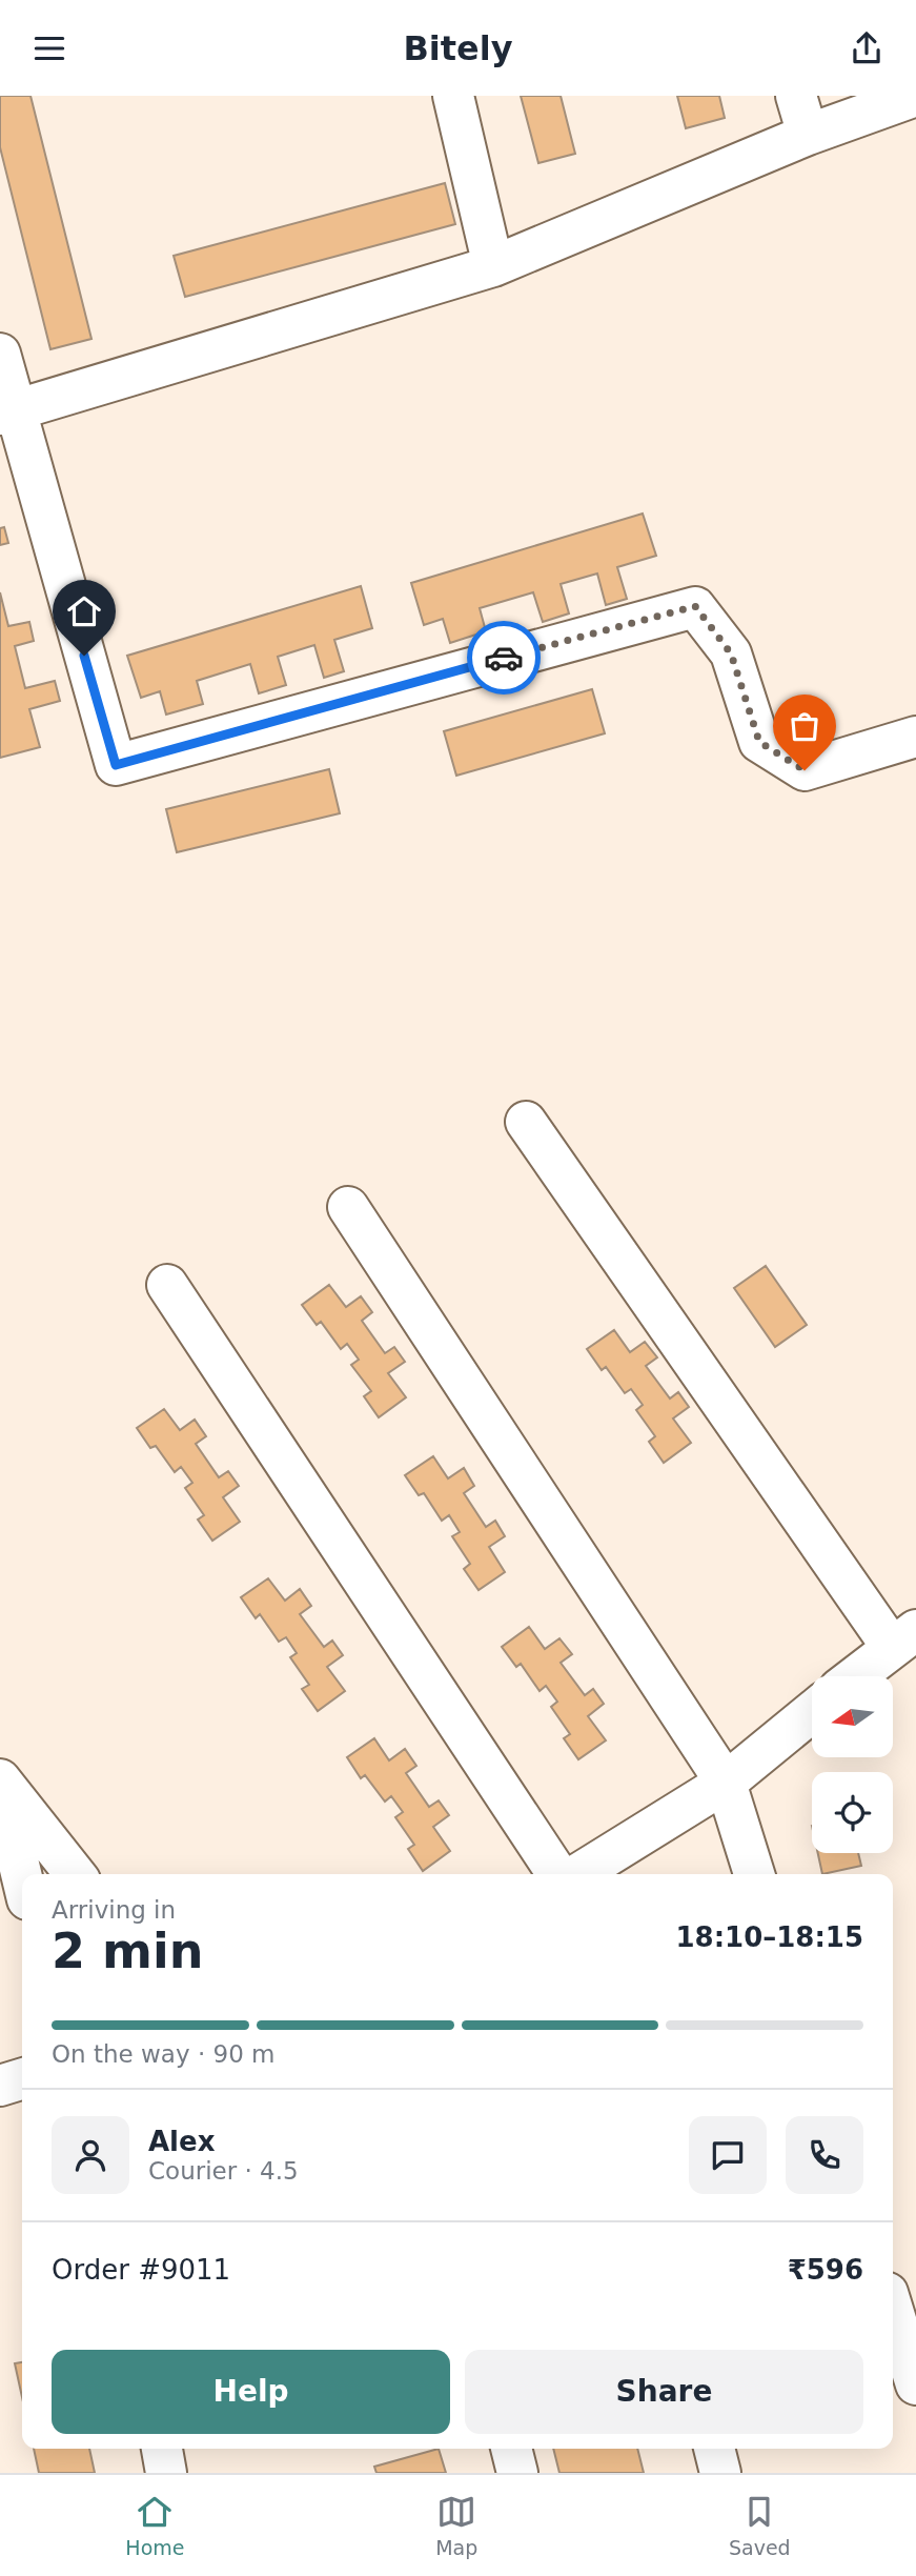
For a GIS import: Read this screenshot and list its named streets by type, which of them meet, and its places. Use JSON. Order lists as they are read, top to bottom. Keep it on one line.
{"north":"left","page":{"header":"Bitely","heading":["2 min","Arriving in","18:10–18:15"],"panel":["Alex","Courier · 4.5","Order #9011","₹596"],"bar":"On the way · 90 m","buttons":["Help","Share"],"tabs":["Home","Map","Saved"]}}
